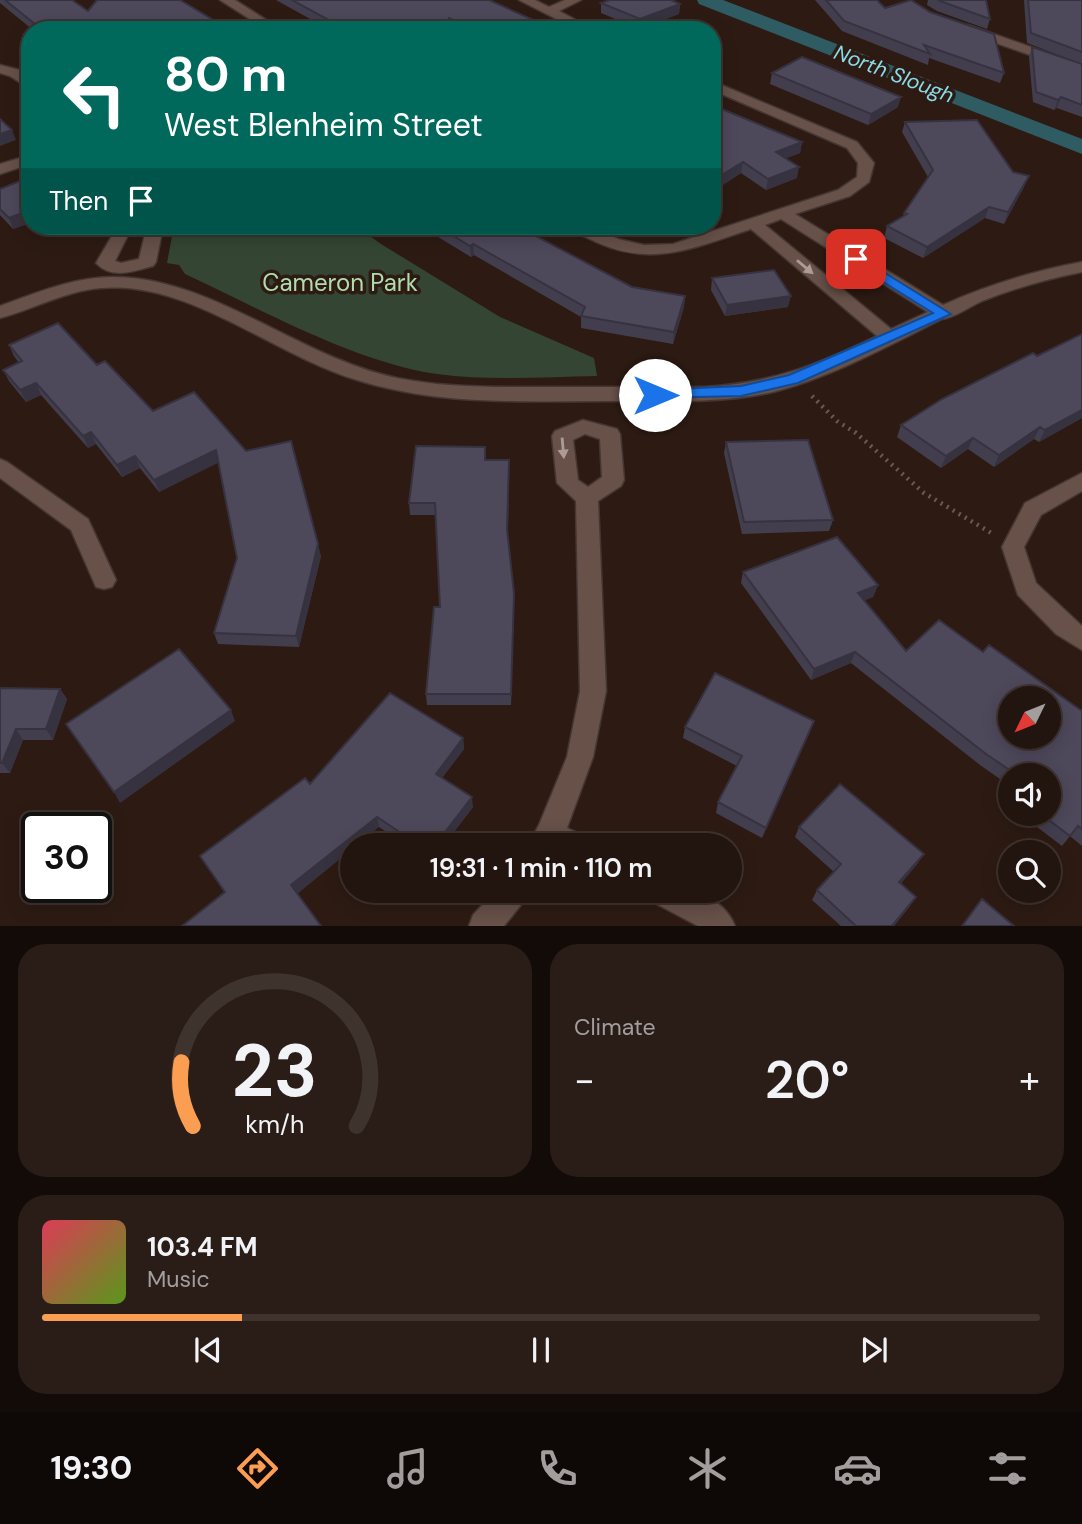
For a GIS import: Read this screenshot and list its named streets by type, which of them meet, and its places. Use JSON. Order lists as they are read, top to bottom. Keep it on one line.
{"water":["North Slough"],"parks":["Cameron Park"],"north":"bottom left","page":{"turn":["80 m","West Blenheim Street"],"then":"Then","limit":"30","trip":"19:31 · 1 min · 110 m","tile":"Climate","heat":["−","20°","+"],"song":["103.4 FM","Music"],"tabs":"19:30","gauge":["23","km/h"]}}
